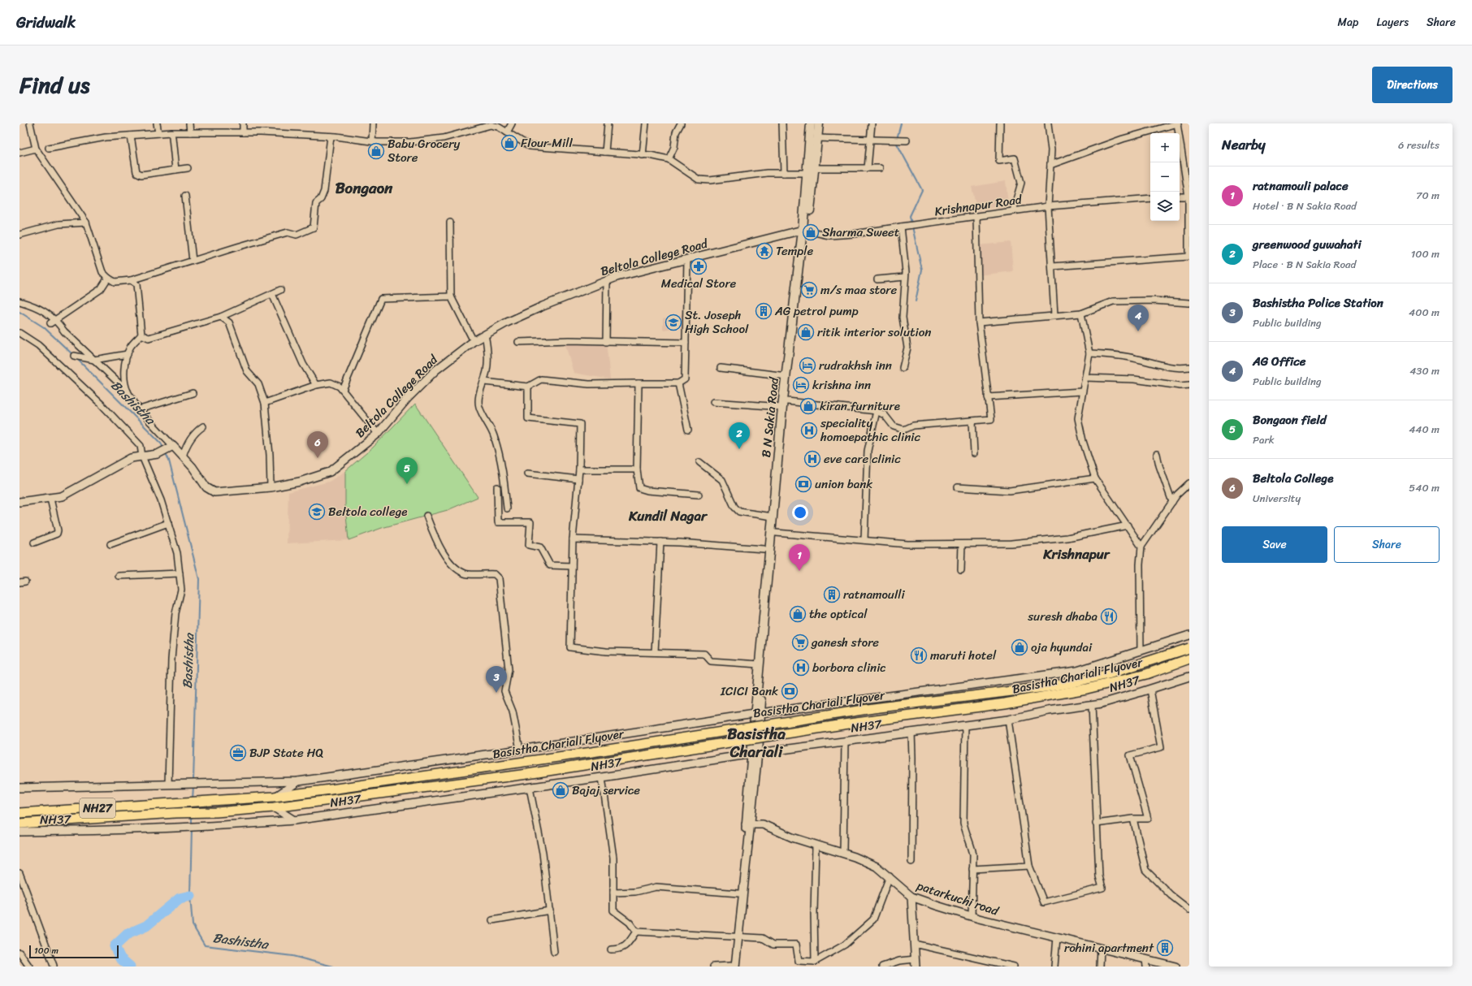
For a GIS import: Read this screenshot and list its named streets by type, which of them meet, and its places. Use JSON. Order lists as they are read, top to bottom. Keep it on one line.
{"streets":{"highway":["Basistha Chariali Flyover","NH27"],"main road":["B N Sakia Road"],"street":["Krishnapur Road","Beltola College Road","NH37","patarkuchi road"]},"crossings":[["Krishnapur Road","Beltola College Road"],["Krishnapur Road","B N Sakia Road"],["Beltola College Road","B N Sakia Road"],["Basistha Chariali Flyover","NH27"]],"districts":["Bongaon","Kundil Nagar","Krishnapur","Basistha Chariali"],"water":["Bashistha"],"places":{"shop":["Flour Mill","Babu Grocery Store","Sharma Sweet","ritik interior solution","kiran furniture","the optical","oja hyundai","Bajaj service"],"temple":["Temple"],"pharmacy":["Medical Store"],"supermarket":["m/s maa store","ganesh store"],"building":["AG petrol pump","ratnamoulli","rohini apartment"],"school or university":["St. Joseph High School","Beltola college"],"hotel":["rudrakhsh inn","krishna inn"],"hospital":["speciality homoepathic clinic","eve care clinic","borbora clinic"],"bank":["union bank","ICICI Bank"],"restaurant":["suresh dhaba","maruti hotel"],"office":["BJP State HQ"]},"scale_bar":"100 m","page":{"header":"Gridwalk","nav":["Map","Layers","Share"],"title":"Find us","buttons":["Directions",["Save","Share"]],"heading":["Nearby","6 results"],"map_buttons":["+","−"],"list":[{"mark":"1","name":"ratnamouli palace","note":"Hotel · B N Sakia Road","value":"70 m"},{"mark":"2","name":"greenwood guwahati","note":"Place · B N Sakia Road","value":"100 m"},{"mark":"3","name":"Bashistha Police Station","note":"Public building","value":"400 m"},{"mark":"4","name":"AG Office","note":"Public building","value":"430 m"},{"mark":"5","name":"Bongaon field","note":"Park","value":"440 m"},{"mark":"6","name":"Beltola College","note":"University","value":"540 m"}],"pins":["4","2","6","5","1","3"],"scale":"100 m"}}
